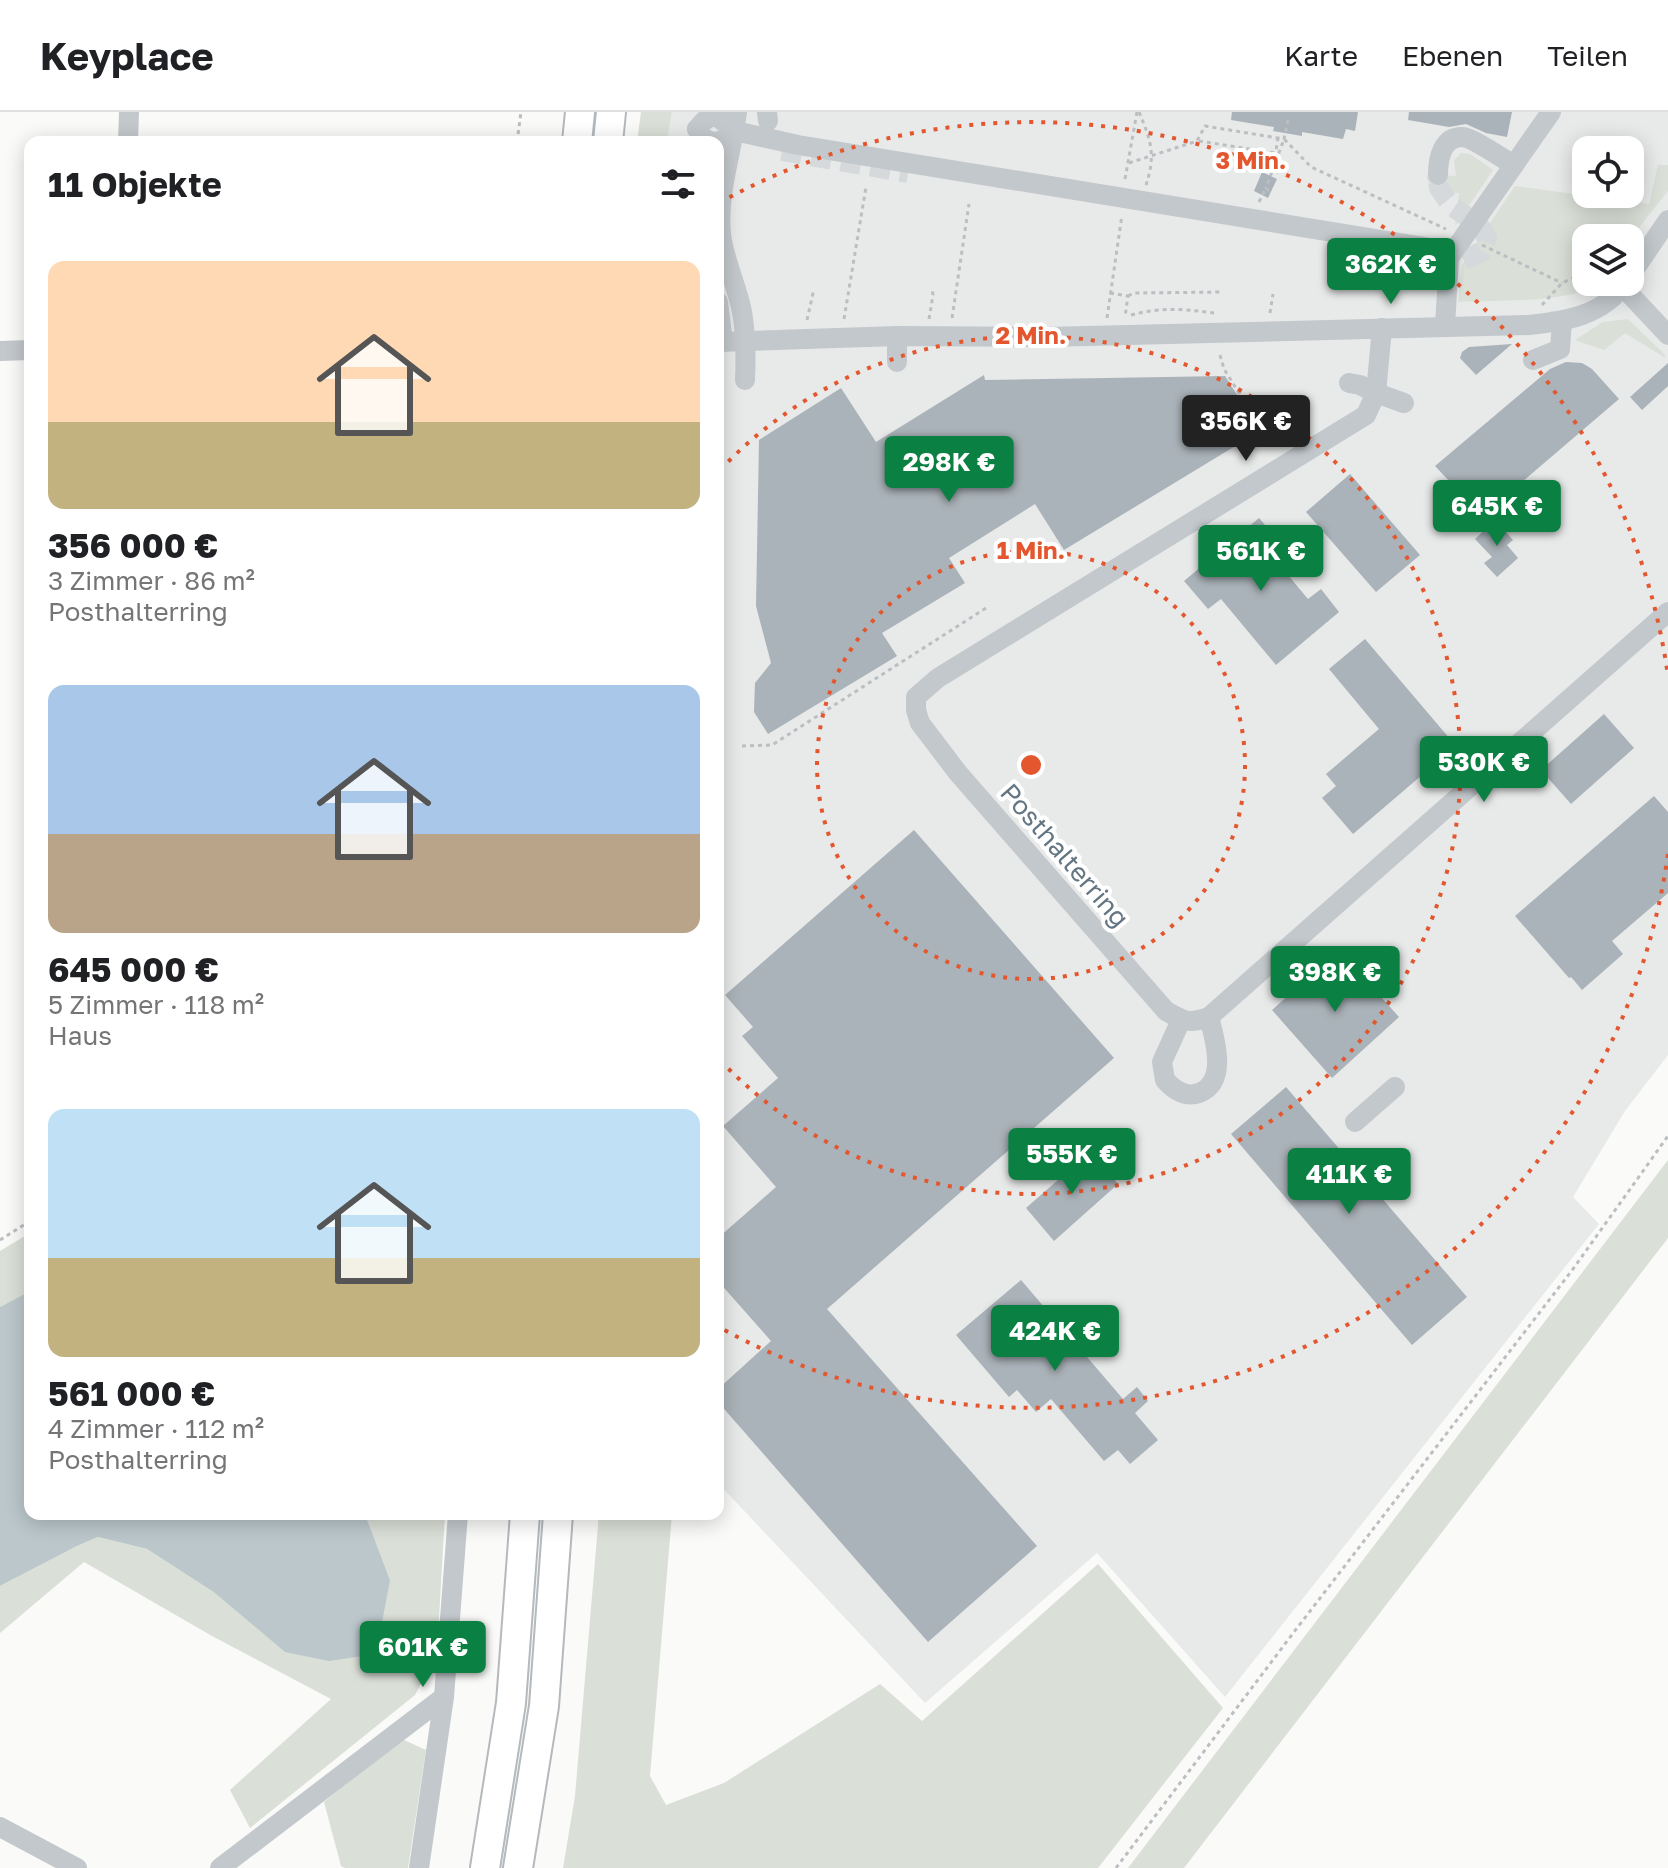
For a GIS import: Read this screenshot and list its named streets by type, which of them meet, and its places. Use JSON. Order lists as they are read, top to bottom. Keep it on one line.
{"streets":{"street":["Posthalterring"]},"page":{"header":"Keyplace","nav":["Karte","Ebenen","Teilen"],"heading":"11 Objekte","list":[{"name":"356 000 €","note":"3 Zimmer · 86 m² · Posthalterring"},{"name":"645 000 €","note":"5 Zimmer · 118 m² · Haus"},{"name":"561 000 €","note":"4 Zimmer · 112 m² · Posthalterring"}],"price":["362K €","356K €","298K €","645K €","561K €","530K €","398K €","555K €","411K €","424K €","601K €"]},"rings":["3 Min.","2 Min.","1 Min."]}
